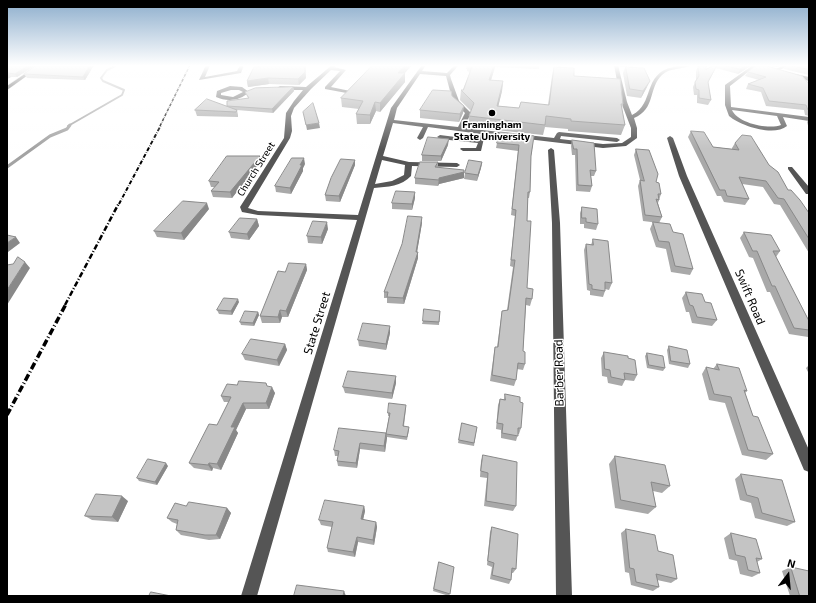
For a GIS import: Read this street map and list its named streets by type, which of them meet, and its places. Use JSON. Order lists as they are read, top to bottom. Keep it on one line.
{"streets":{"street":["Church Street","Swift Road","State Street","Barber Road"]},"crossings":[["Church Street","State Street"]],"places":["Framingham State University"],"north":"top"}
